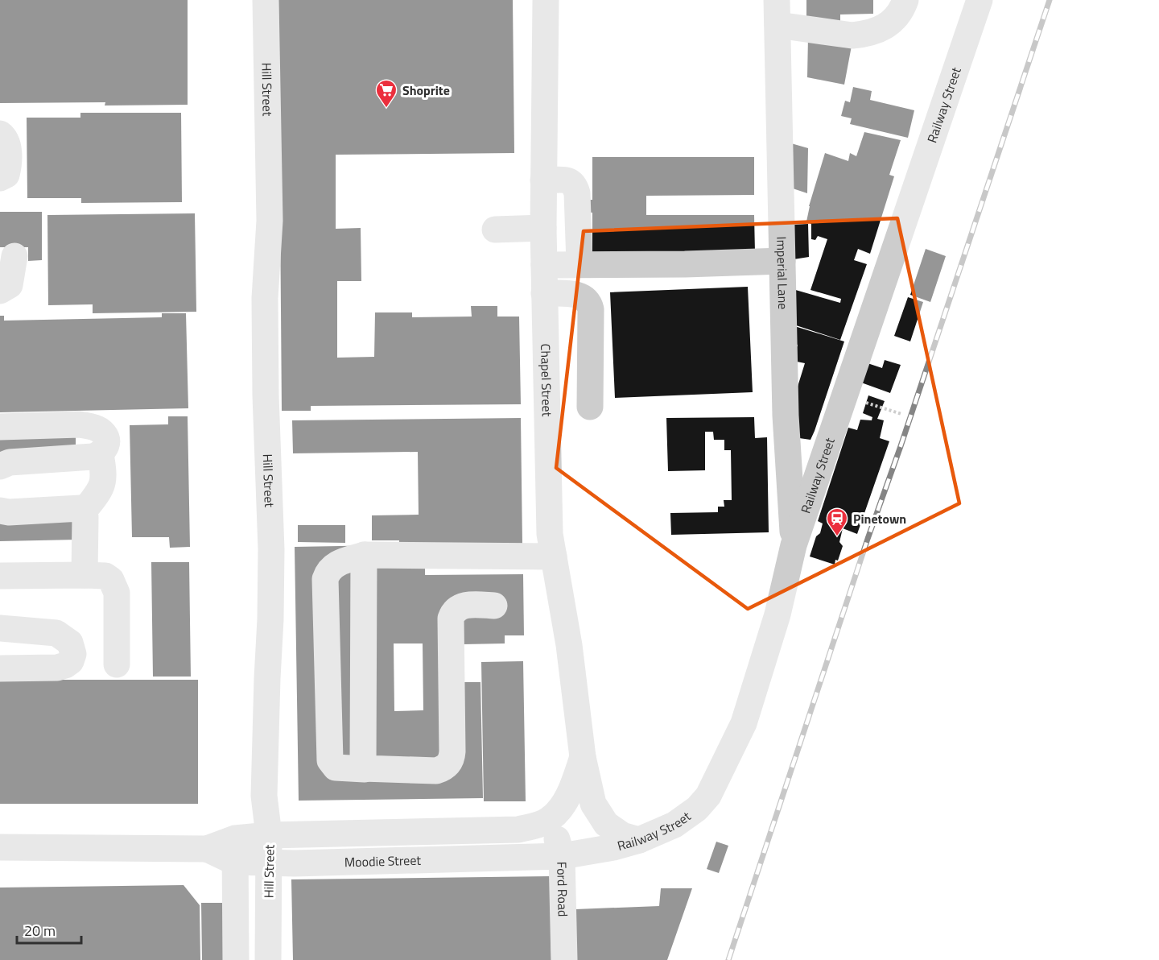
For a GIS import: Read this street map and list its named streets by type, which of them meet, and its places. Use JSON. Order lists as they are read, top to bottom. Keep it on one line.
{"streets":{"street":["Hill Street","Railway Street","Imperial Lane","Chapel Street","Moodie Street","Ford Road"]},"crossings":[["Hill Street","Moodie Street"],["Railway Street","Imperial Lane"],["Railway Street","Chapel Street"],["Railway Street","Moodie Street"],["Railway Street","Ford Road"],["Chapel Street","Moodie Street"],["Chapel Street","Ford Road"],["Moodie Street","Ford Road"]],"places":{"supermarket":["Shoprite"],"station":["Pinetown"]},"scale_bar":"20 m"}
